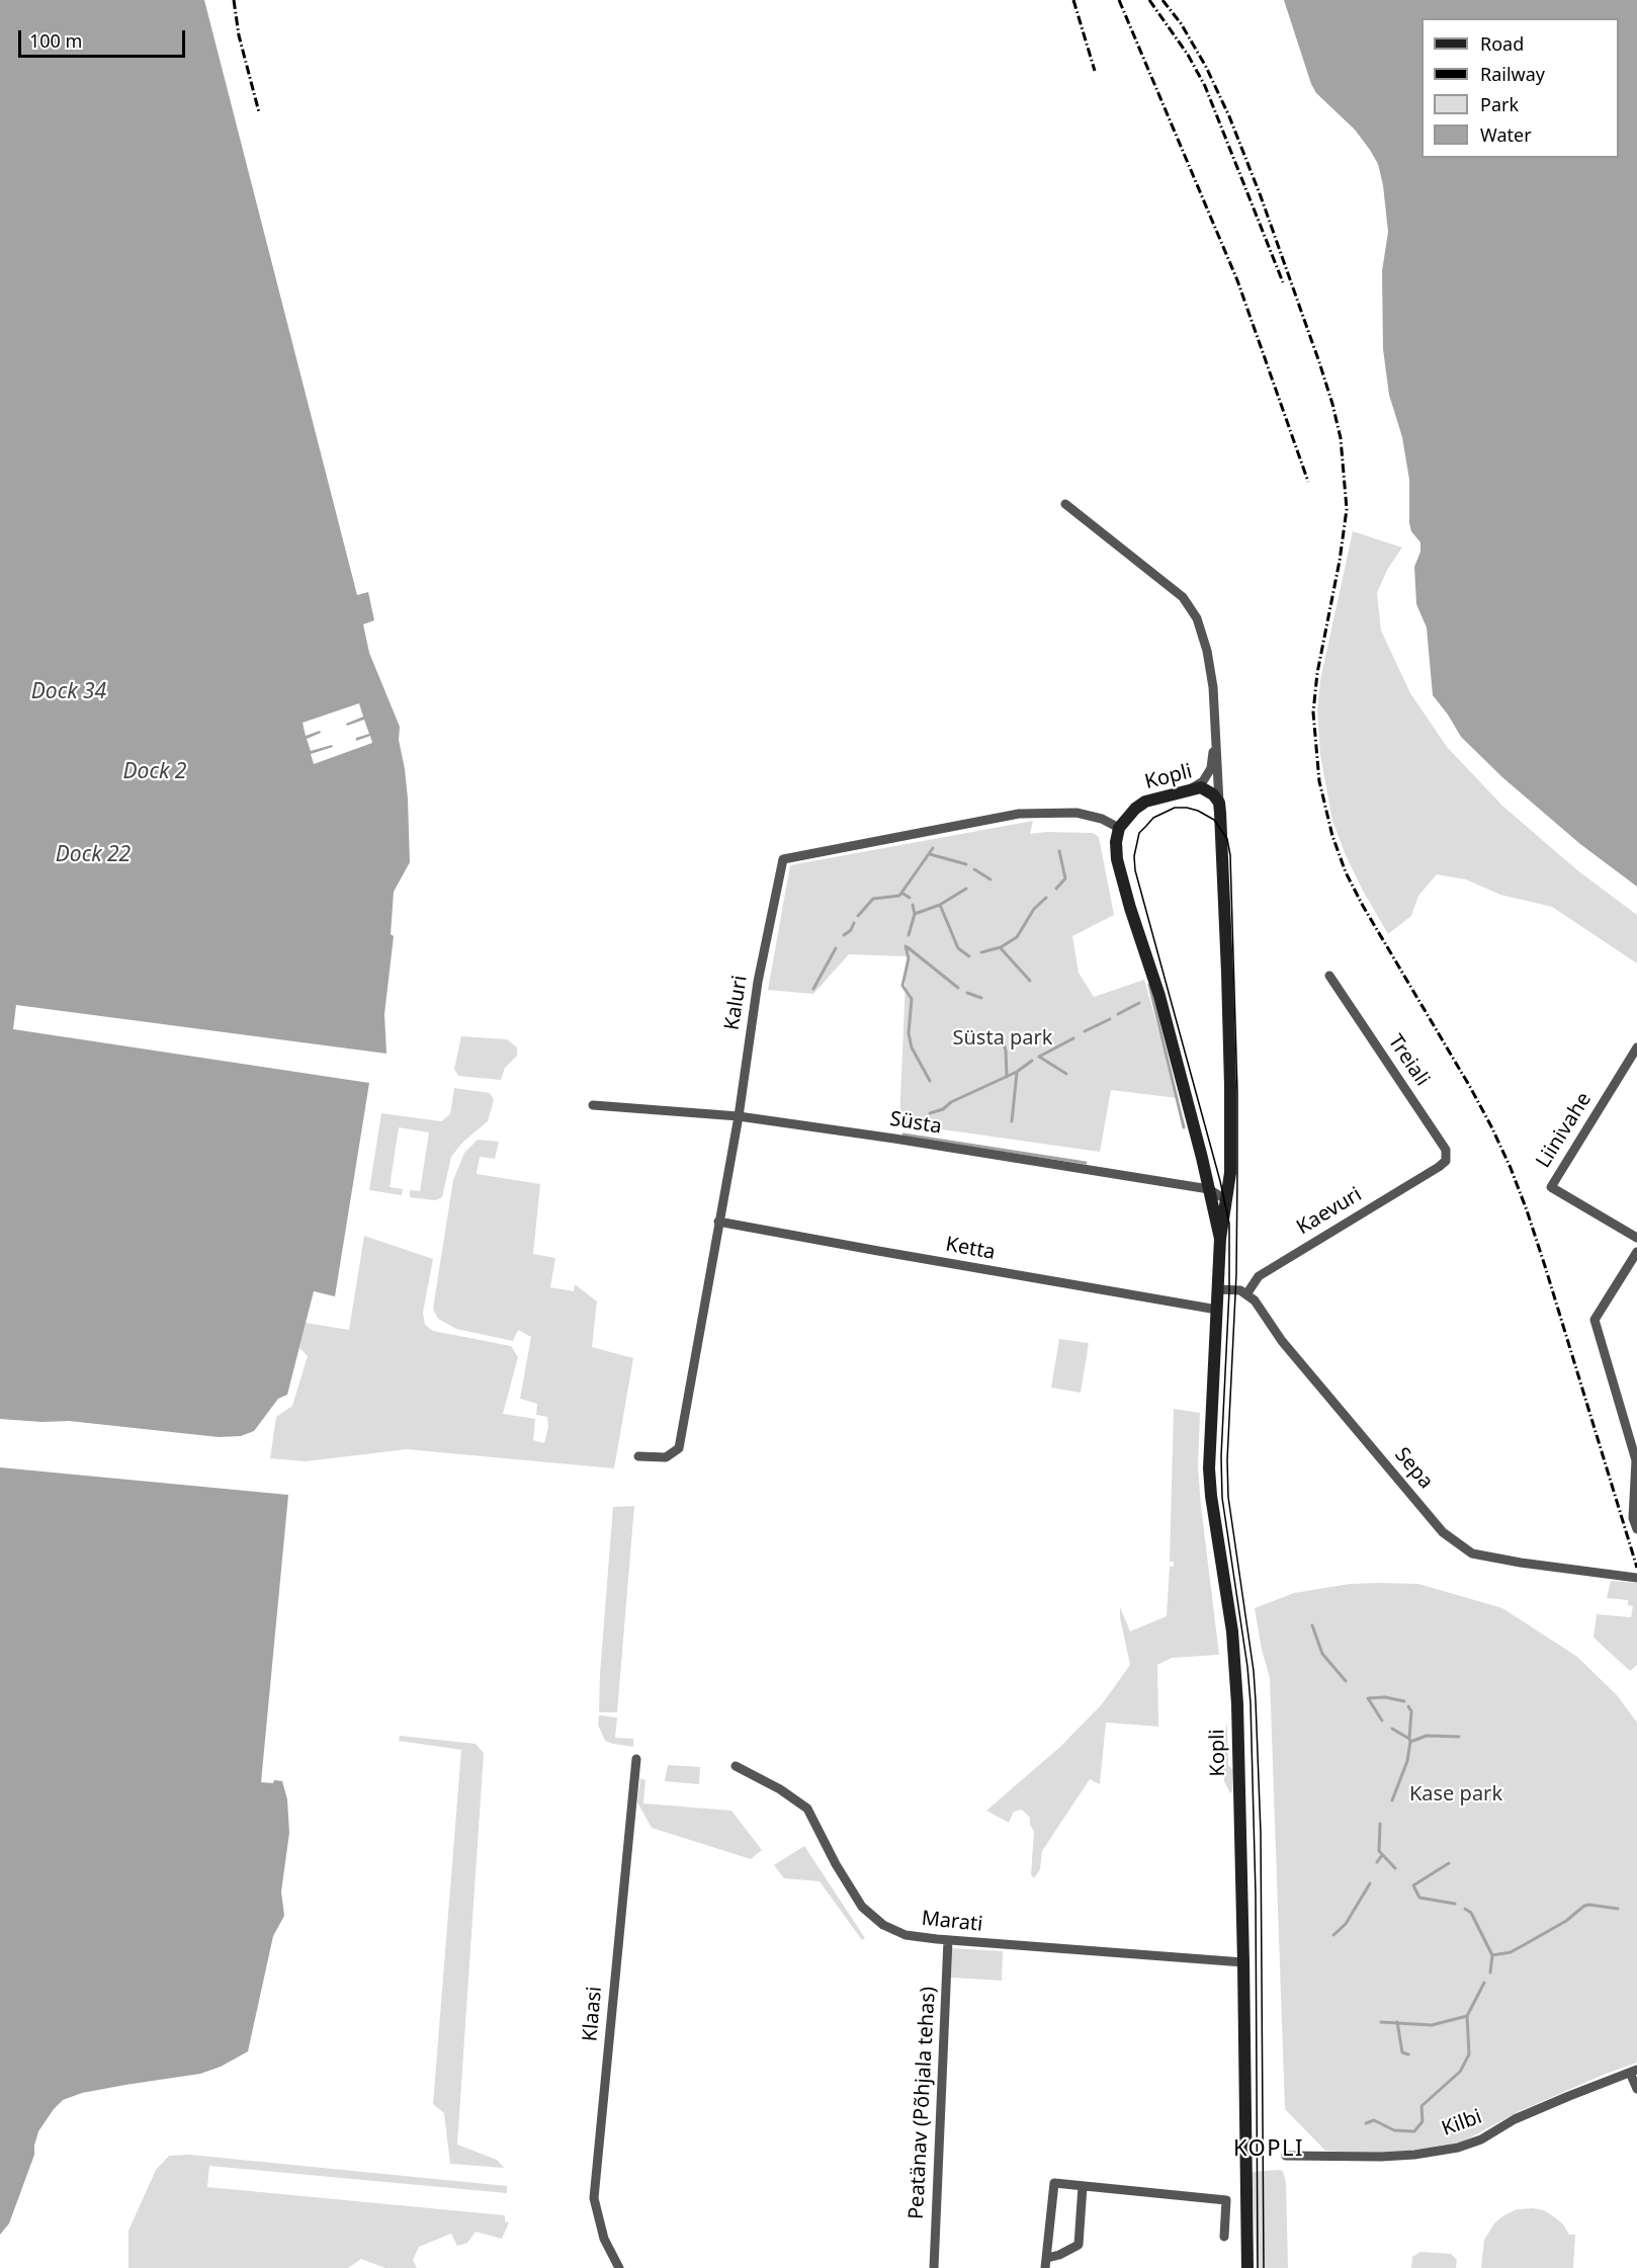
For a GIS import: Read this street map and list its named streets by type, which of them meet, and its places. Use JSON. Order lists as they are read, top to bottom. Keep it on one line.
{"streets":{"street":["Kopli","Kaluri","Treiali","Süsta","Liinivahe","Kaevuri","Ketta","Sepa","Marati","Klaasi","Peatänav (Põhjala tehas)","Kilbi"]},"crossings":[["Kopli","Kaluri"],["Kopli","Süsta"],["Kopli","Ketta"],["Kopli","Marati"],["Kaluri","Süsta"],["Kaluri","Ketta"],["Treiali","Kaevuri"],["Kaevuri","Sepa"],["Marati","Peatänav (Põhjala tehas)"]],"districts":["KOPLI"],"water":["Dock 34","Dock 2","Dock 22"],"parks":["Süsta park","Kase park"],"legend":["Road","Railway","Park","Water"],"scale_bar":"100 m"}
